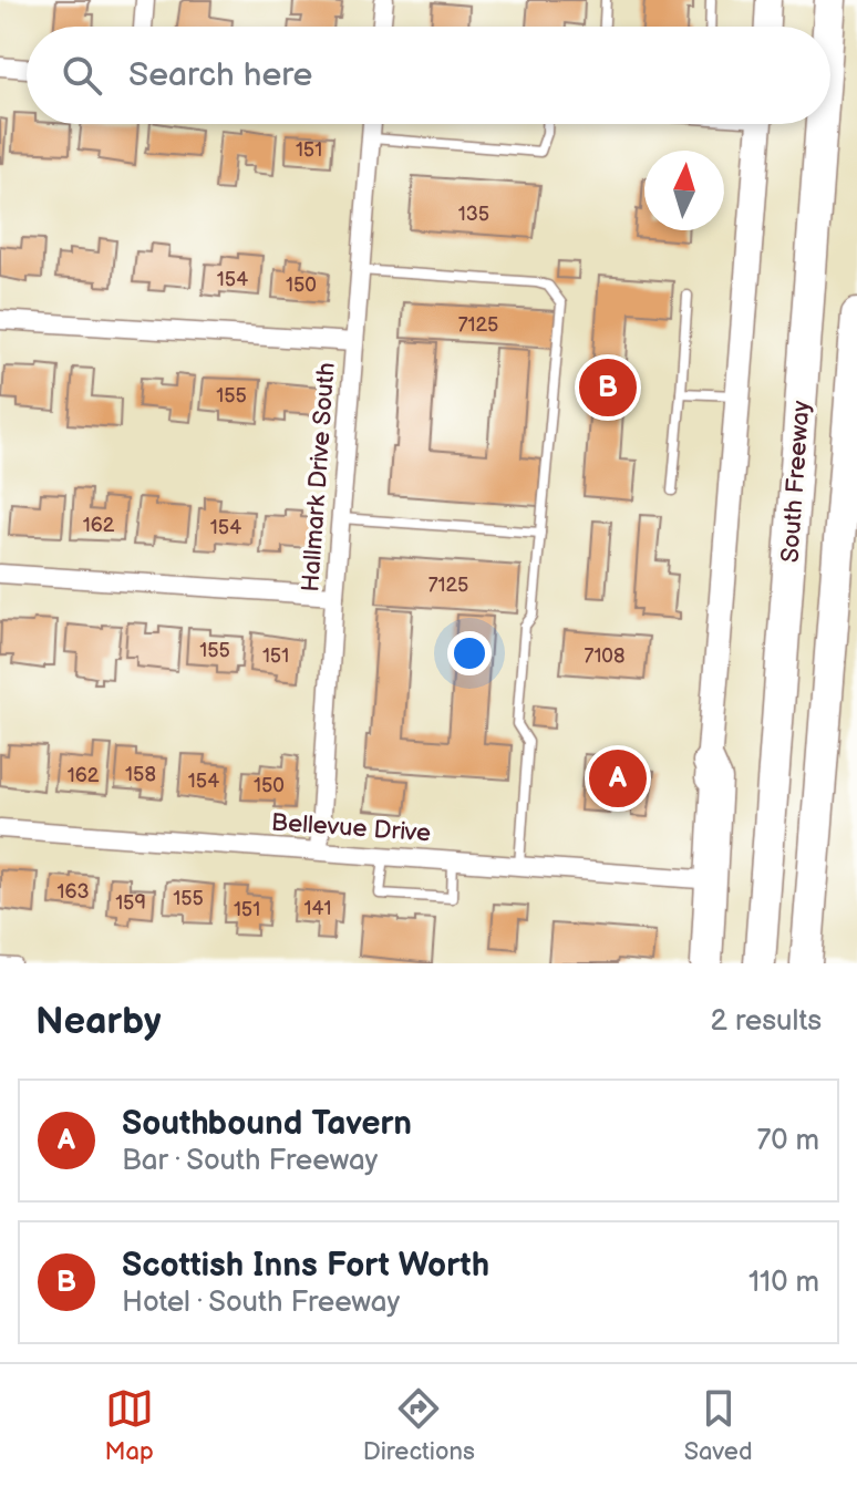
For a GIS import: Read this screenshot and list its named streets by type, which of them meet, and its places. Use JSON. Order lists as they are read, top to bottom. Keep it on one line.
{"streets":{"highway":["South Freeway"],"street":["Hallmark Drive South","Bellevue Drive"]},"crossings":[["Hallmark Drive South","Bellevue Drive"]],"house_numbers":["151","135","154","150","7125","155","162","154","7125","155","151","7108","158","162","154","150","163","155","159","141","151"],"north":"top","page":{"search":"Search here","pins":["B","A"],"heading":["Nearby","2 results"],"list":[{"mark":"A","name":"Southbound Tavern","note":"Bar · South Freeway","value":"70 m"},{"mark":"B","name":"Scottish Inns Fort Worth","note":"Hotel · South Freeway","value":"110 m"}],"nav":["Map","Directions","Saved"]}}
